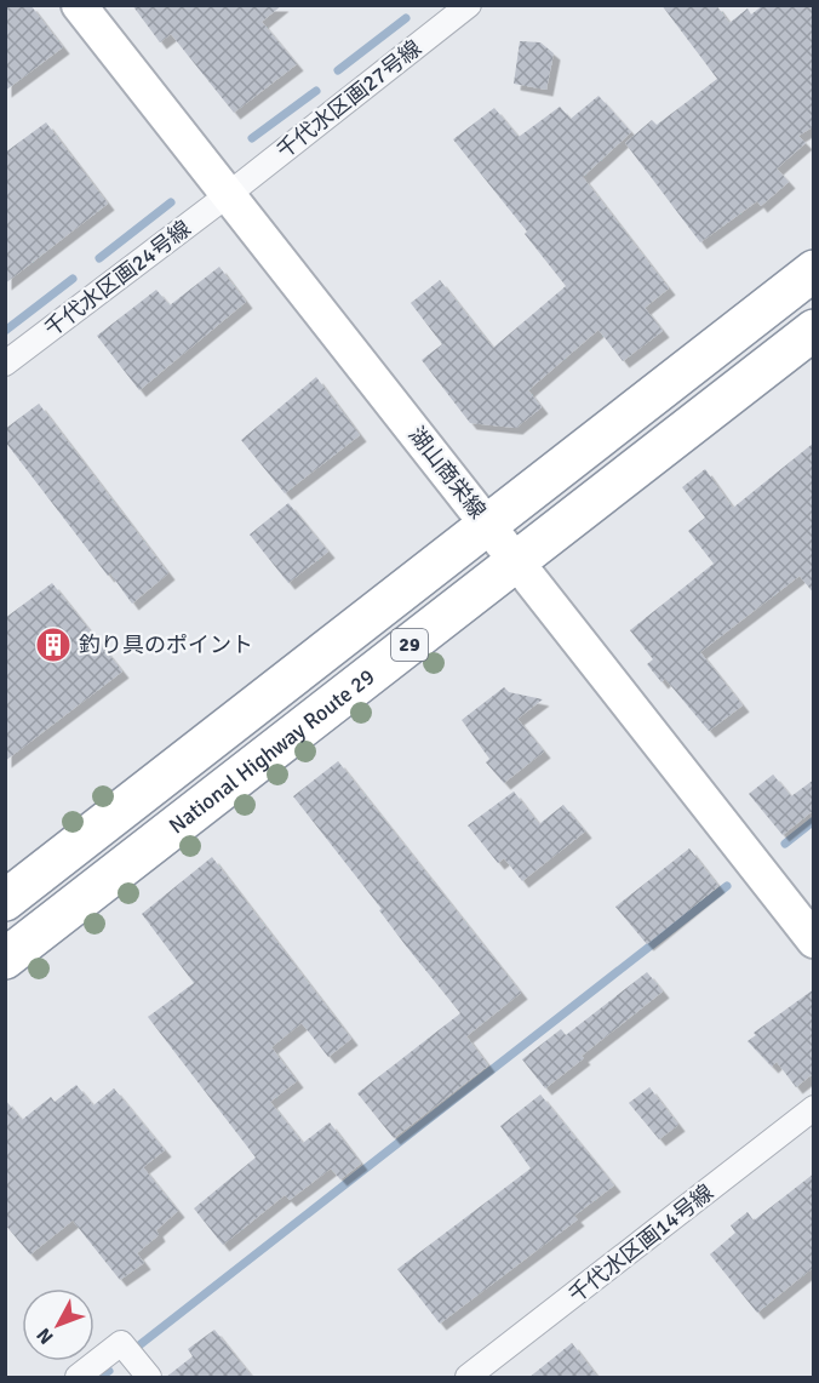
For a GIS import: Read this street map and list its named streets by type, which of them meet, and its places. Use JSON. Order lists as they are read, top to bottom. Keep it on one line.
{"streets":{"highway":["29","National Highway Route 29"],"street":["千代水区画27号線","千代水区画24号線","湖山商栄線","千代水区画14号線"]},"crossings":[["千代水区画27号線","千代水区画24号線"],["千代水区画27号線","湖山商栄線"],["千代水区画24号線","湖山商栄線"],["湖山商栄線","29"],["湖山商栄線","National Highway Route 29"]],"places":{"building":["釣り具のポイント"]},"north":"bottom left"}
